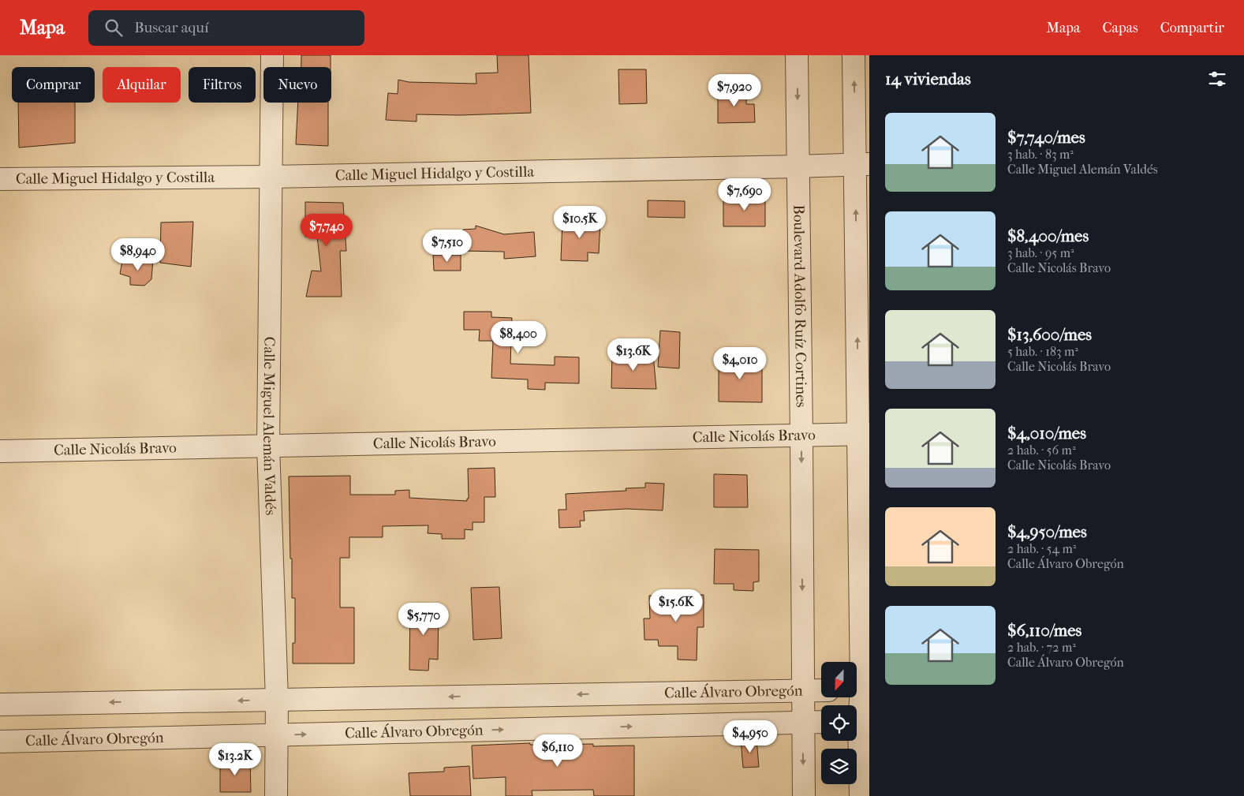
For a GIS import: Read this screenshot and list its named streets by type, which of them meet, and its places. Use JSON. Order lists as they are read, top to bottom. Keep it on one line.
{"streets":{"street":["Calle Miguel Hidalgo y Costilla","Boulevard Adolfo Ruíz Cortines","Calle Miguel Alemán Valdés","Calle Nicolás Bravo","Calle Álvaro Obregón"]},"crossings":[["Calle Miguel Hidalgo y Costilla","Boulevard Adolfo Ruíz Cortines"],["Calle Miguel Hidalgo y Costilla","Calle Miguel Alemán Valdés"],["Boulevard Adolfo Ruíz Cortines","Calle Nicolás Bravo"],["Boulevard Adolfo Ruíz Cortines","Calle Álvaro Obregón"],["Calle Miguel Alemán Valdés","Calle Nicolás Bravo"],["Calle Miguel Alemán Valdés","Calle Álvaro Obregón"]],"north":"bottom","page":{"header":"Mapa","search":"Buscar aquí","nav":["Mapa","Capas","Compartir"],"heading":"14 viviendas","chip":["Comprar","Alquilar","Filtros","Nuevo"],"price":["$7,920","$7,690","$10.5K","$7,740","$7,510","$8,940","$8,400","$13.6K","$4,010","$15.6K","$5,770","$4,950","$6,110","$13.2K"],"list":[{"name":"$7,740/mes","note":"3 hab. · 83 m² · Calle Miguel Alemán Valdés"},{"name":"$8,400/mes","note":"3 hab. · 95 m² · Calle Nicolás Bravo"},{"name":"$13,600/mes","note":"5 hab. · 183 m² · Calle Nicolás Bravo"},{"name":"$4,010/mes","note":"2 hab. · 56 m² · Calle Nicolás Bravo"},{"name":"$4,950/mes","note":"2 hab. · 54 m² · Calle Álvaro Obregón"},{"name":"$6,110/mes","note":"2 hab. · 72 m² · Calle Álvaro Obregón"}]}}
